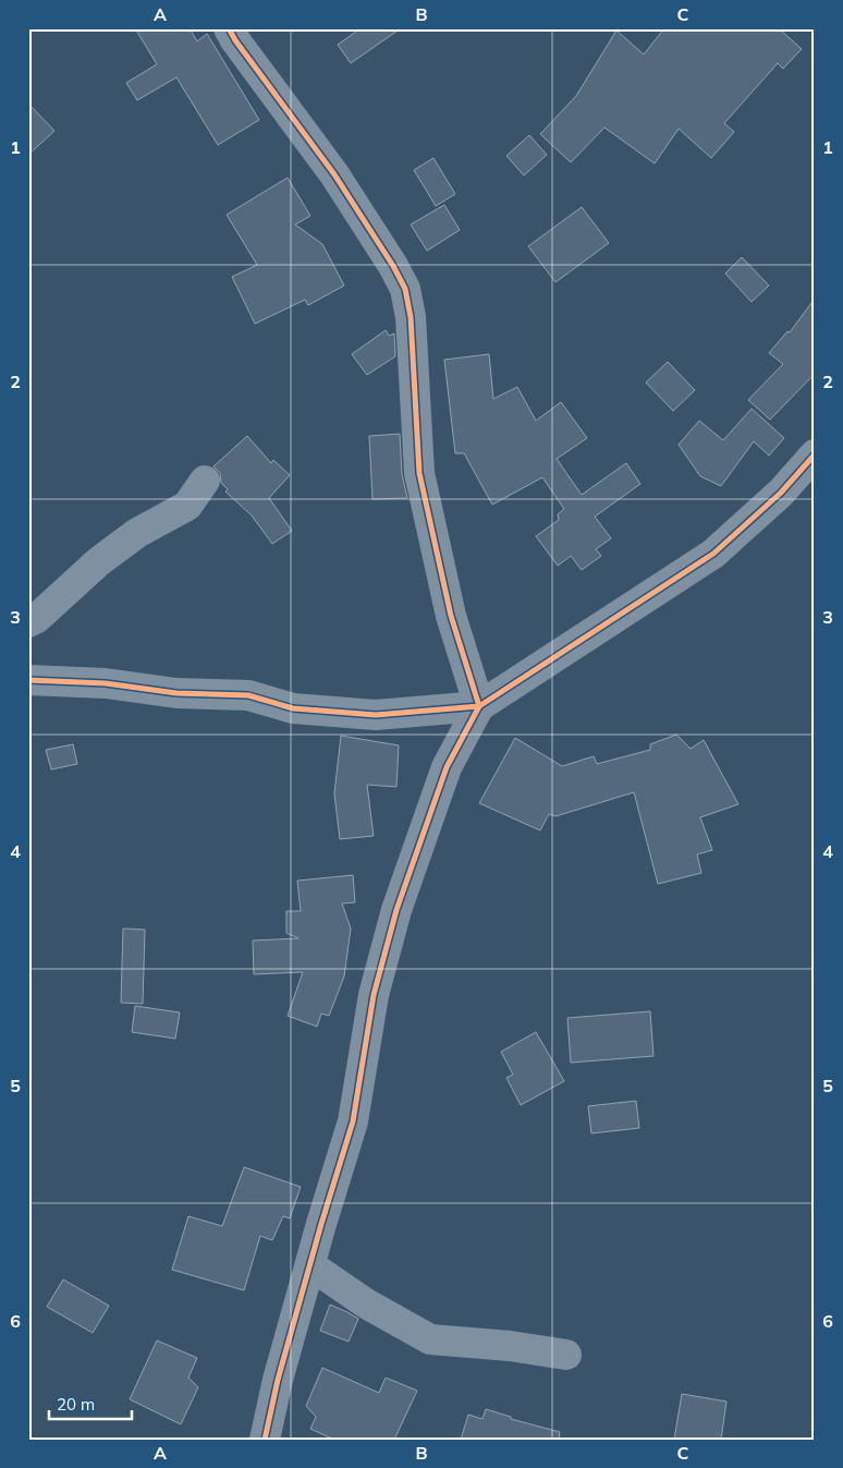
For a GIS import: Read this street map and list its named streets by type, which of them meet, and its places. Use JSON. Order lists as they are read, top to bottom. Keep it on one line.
{"scale_bar":"20 m","grid":{"columns":["A","B","C"],"rows":["1","2","3","4","5","6"]}}
